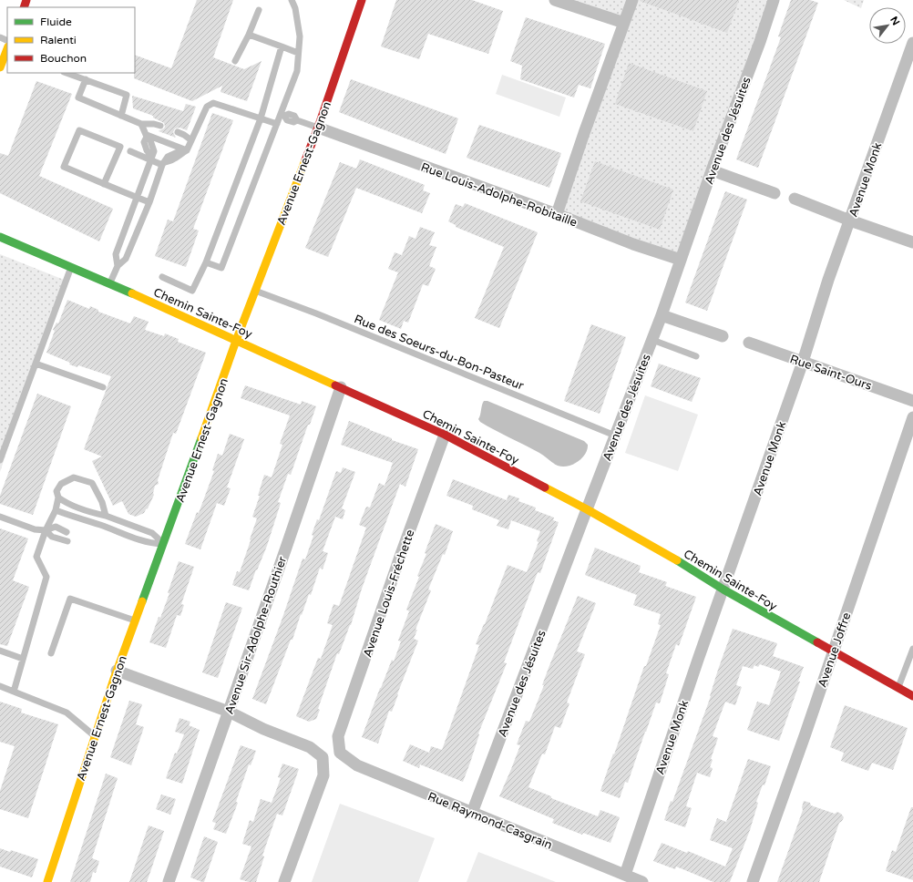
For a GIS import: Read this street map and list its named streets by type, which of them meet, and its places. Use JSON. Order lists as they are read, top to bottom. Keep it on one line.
{"streets":{"main road":["Avenue Ernest-Gagnon","Chemin Sainte-Foy"],"street":["Avenue des Jésuites","Avenue Monk","Rue Louis-Adolphe-Robitaille","Rue Saint-Ours","Avenue Louis-Fréchette","Avenue Sir-Adolphe-Routhier","Avenue Joffre","Rue Raymond-Casgrain"],"lane":["Rue des Soeurs-du-Bon-Pasteur"]},"crossings":[["Avenue des Jésuites","Rue Louis-Adolphe-Robitaille"],["Avenue des Jésuites","Chemin Sainte-Foy"],["Avenue des Jésuites","Rue des Soeurs-du-Bon-Pasteur"],["Avenue des Jésuites","Rue Raymond-Casgrain"],["Avenue Ernest-Gagnon","Rue Louis-Adolphe-Robitaille"],["Avenue Ernest-Gagnon","Chemin Sainte-Foy"],["Avenue Ernest-Gagnon","Rue des Soeurs-du-Bon-Pasteur"],["Avenue Monk","Chemin Sainte-Foy"],["Avenue Monk","Rue Saint-Ours"],["Avenue Monk","Rue Raymond-Casgrain"],["Chemin Sainte-Foy","Avenue Louis-Fréchette"],["Chemin Sainte-Foy","Avenue Sir-Adolphe-Routhier"],["Chemin Sainte-Foy","Avenue Joffre"],["Avenue Louis-Fréchette","Rue Raymond-Casgrain"]],"legend":["Fluide","Ralenti","Bouchon"],"north":"top right"}
